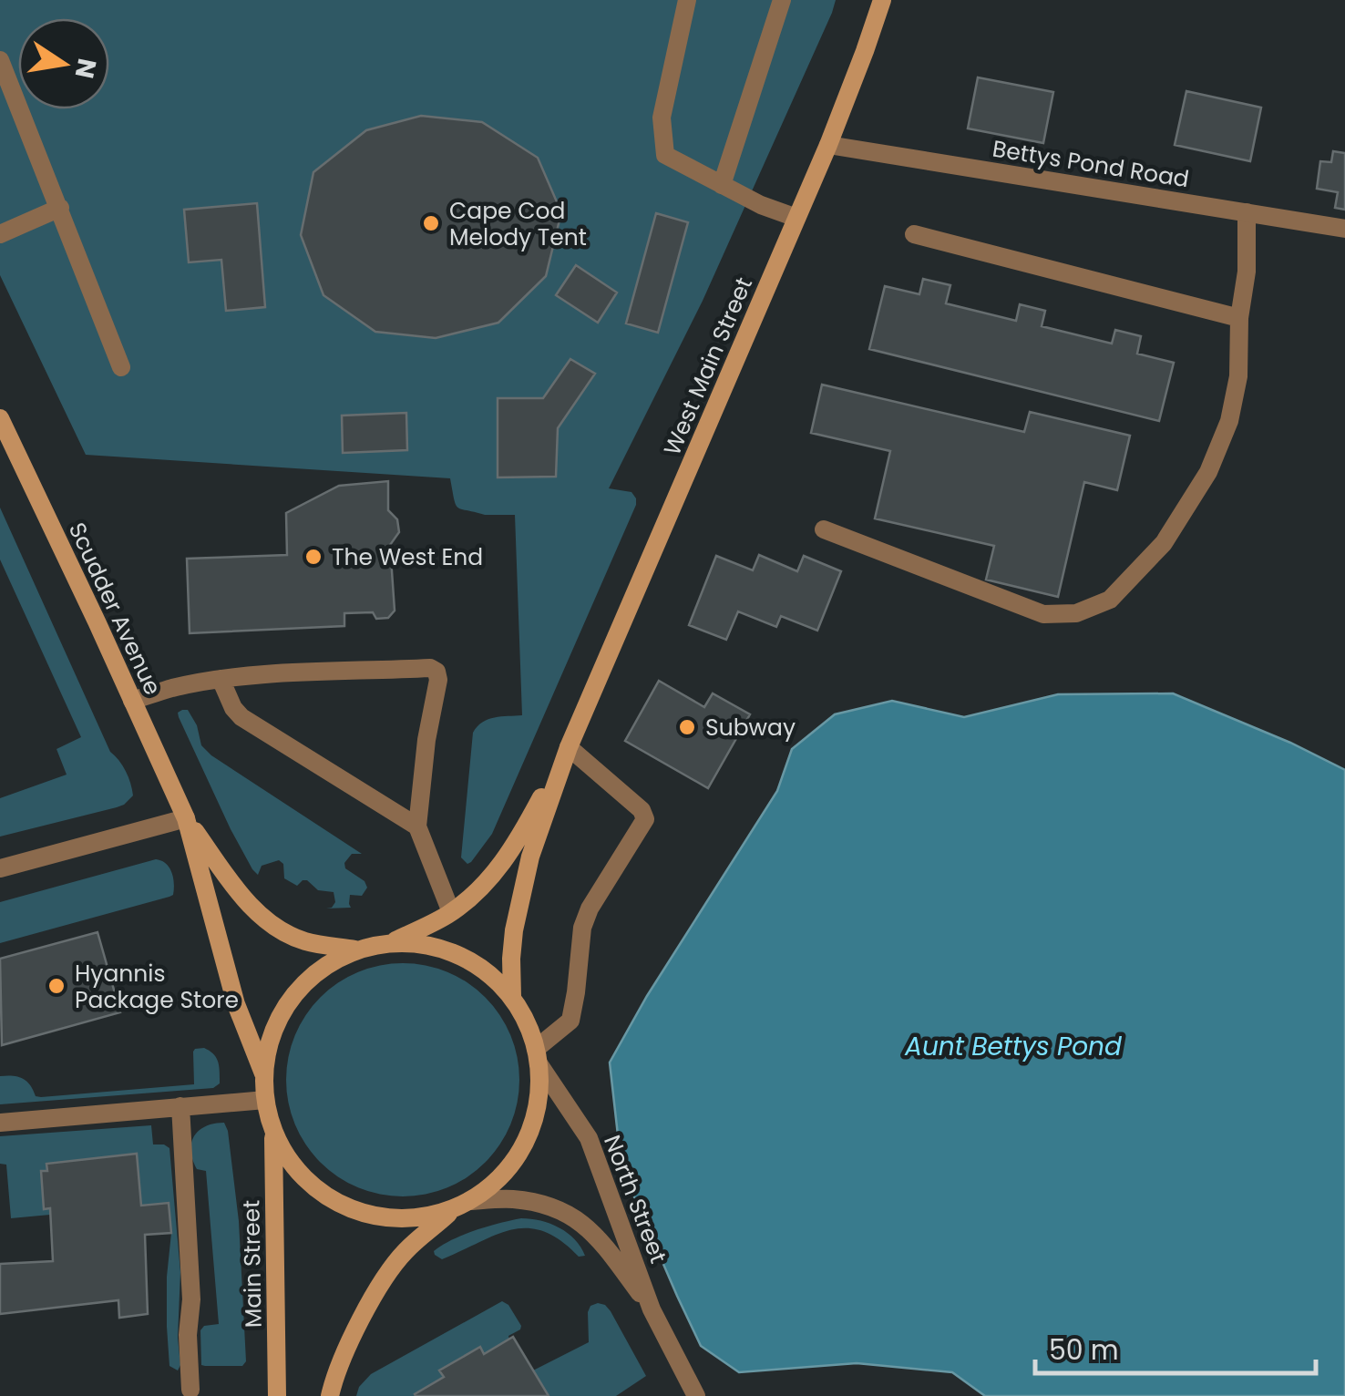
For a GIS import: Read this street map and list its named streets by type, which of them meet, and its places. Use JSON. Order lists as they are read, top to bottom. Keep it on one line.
{"streets":{"main road":["West Main Street","Scudder Avenue","Main Street"],"street":["Bettys Pond Road","North Street"]},"crossings":[["Bettys Pond Road","West Main Street"],["West Main Street","Scudder Avenue"],["West Main Street","North Street"],["West Main Street","Main Street"],["Scudder Avenue","North Street"],["Scudder Avenue","Main Street"],["North Street","Main Street"]],"water":["Aunt Bettys Pond"],"places":["Cape Cod Melody Tent","The West End","Subway","Hyannis Package Store"],"scale_bar":"50 m","north":"right"}
